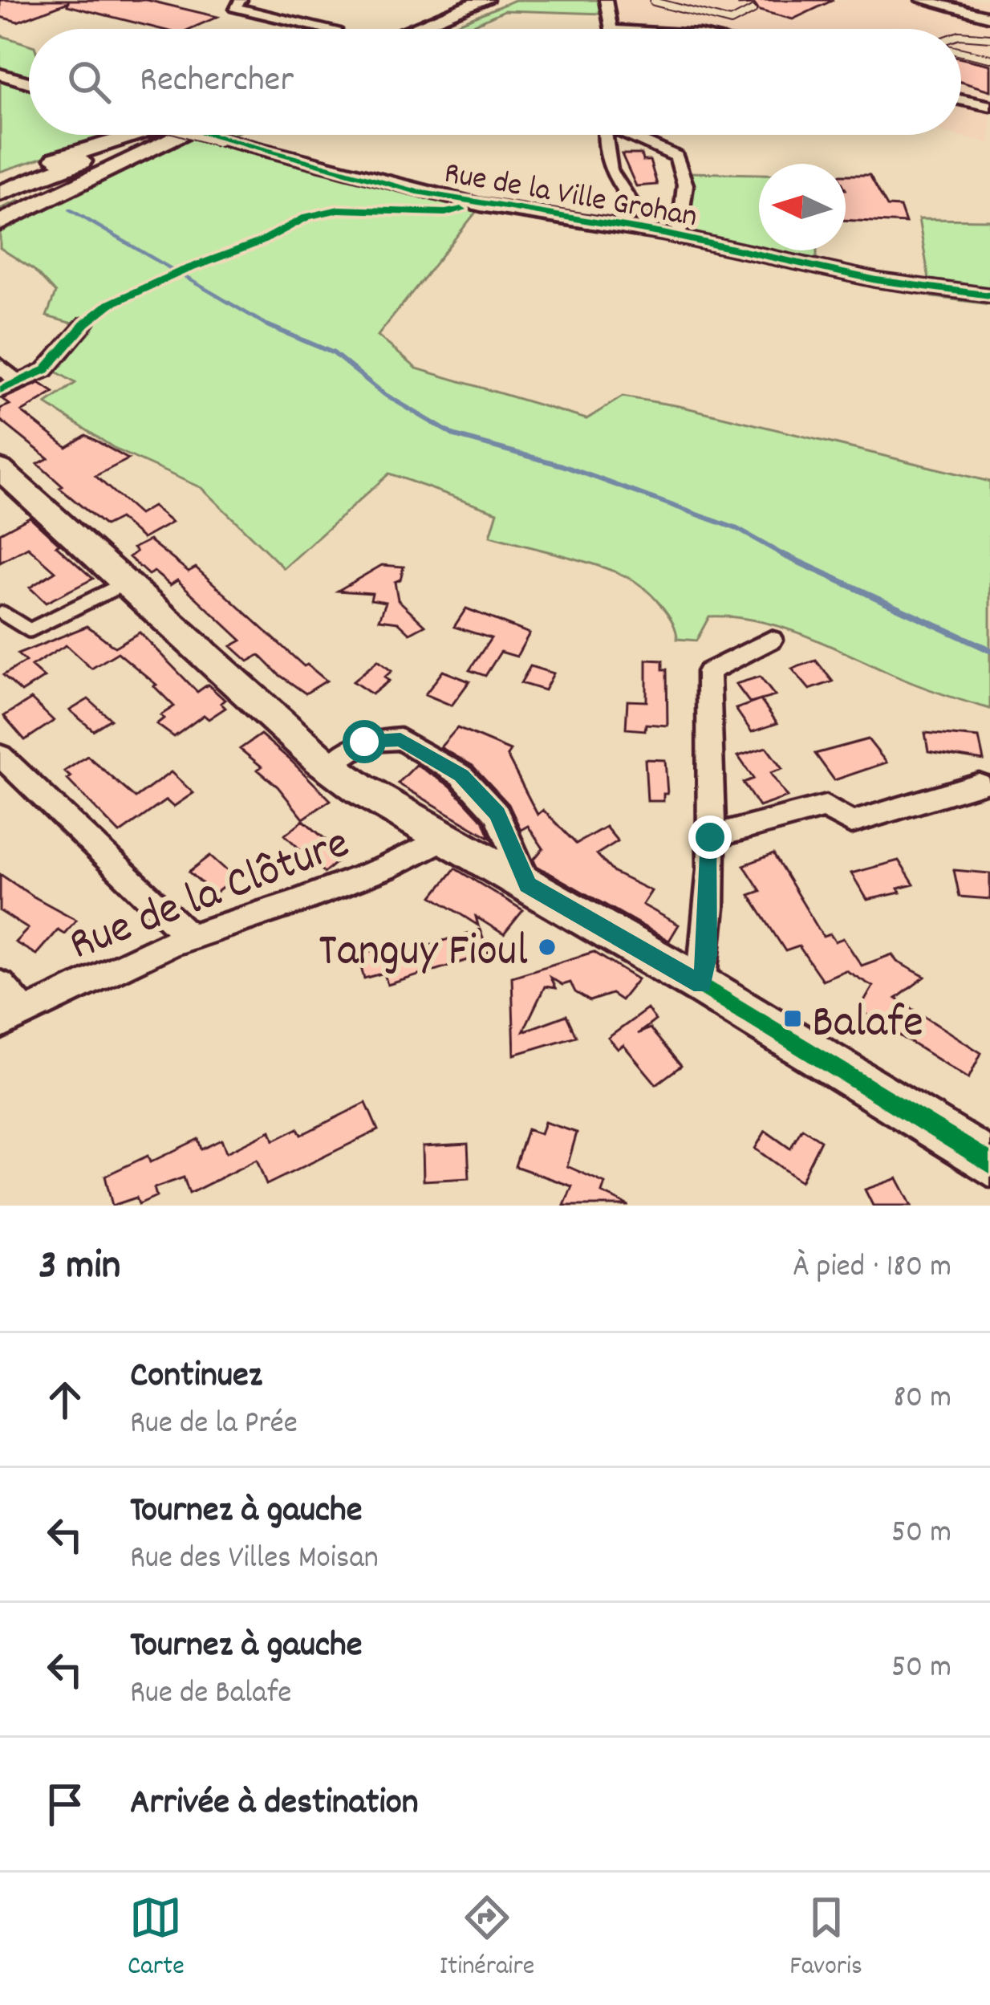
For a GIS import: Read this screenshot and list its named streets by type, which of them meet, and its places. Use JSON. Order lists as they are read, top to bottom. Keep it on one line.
{"streets":{"street":["Rue de la Ville Grohan","Rue de la Clôture"]},"places":{"other":["Tanguy Fioul"],"transit":["Balafe"]},"north":"left","page":{"search":"Rechercher","heading":["3 min","À pied · 180 m"],"list":[["Continuez","Rue de la Prée","80 m"],["Tournez à gauche","Rue des Villes Moisan","50 m"],["Tournez à gauche","Rue de Balafe","50 m"],"Arrivée à destination"],"nav":["Carte","Itinéraire","Favoris"]}}
